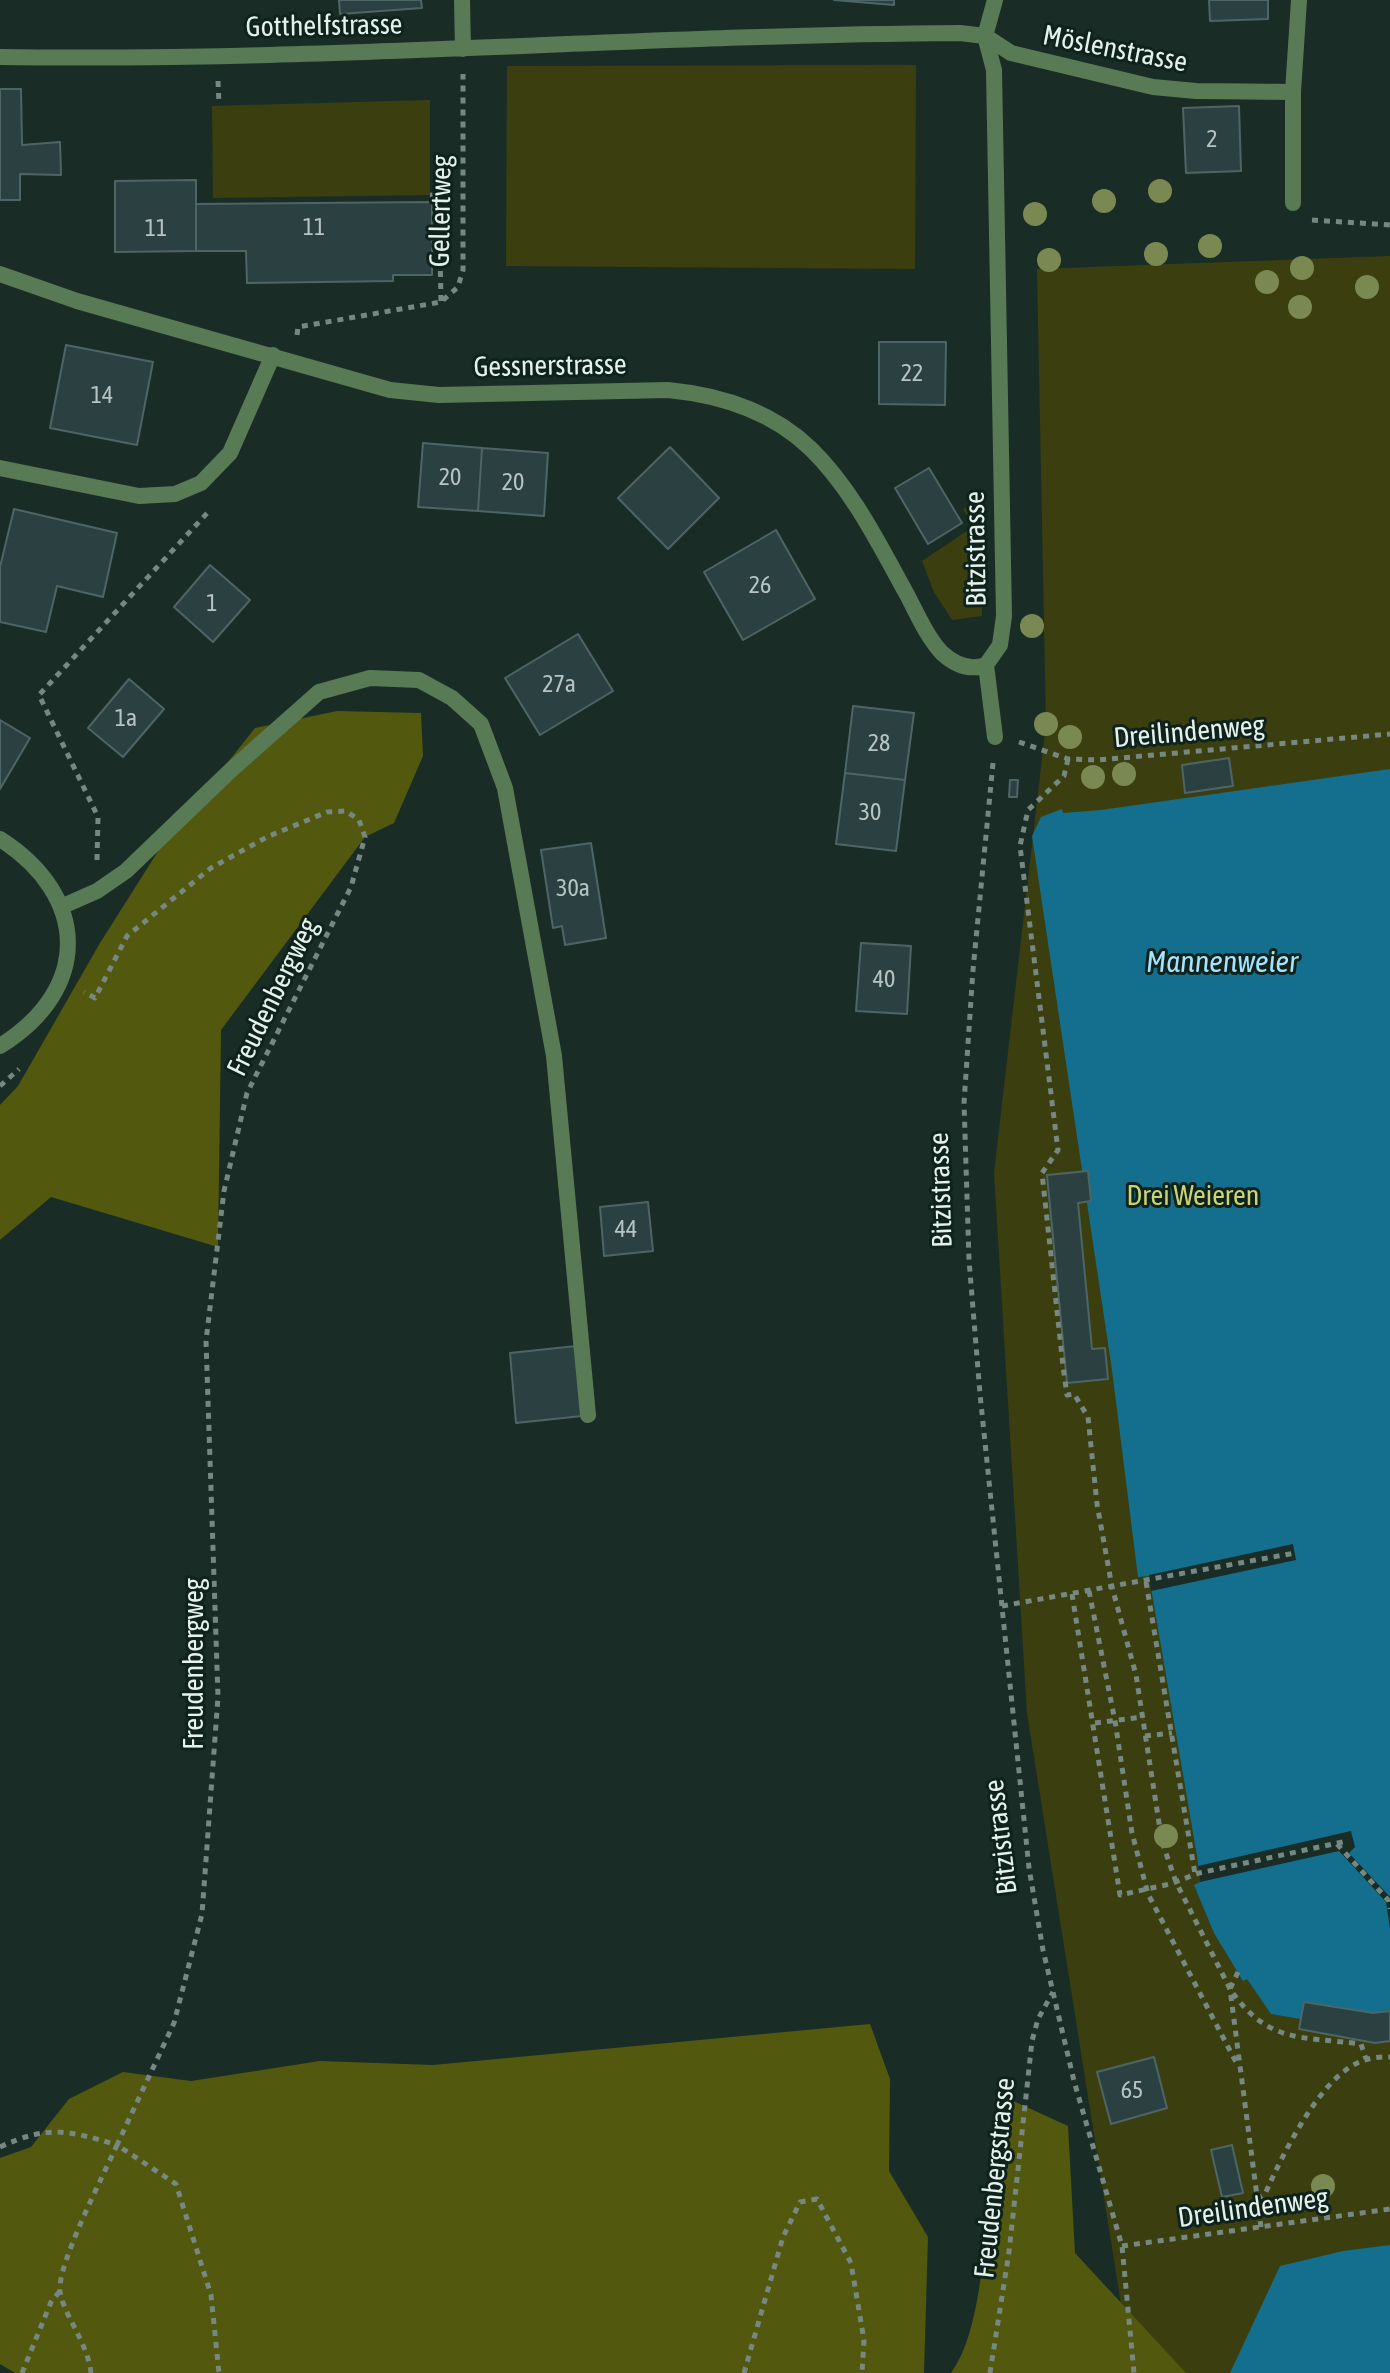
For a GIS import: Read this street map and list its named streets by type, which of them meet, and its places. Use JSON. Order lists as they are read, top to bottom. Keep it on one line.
{"streets":{"street":["Gotthelfstrasse","Möslenstrasse","Gessnerstrasse","Bitzistrasse"],"path":["Gellertweg","Dreilindenweg","Freudenbergweg","Freudenbergstrasse"]},"crossings":[["Gotthelfstrasse","Möslenstrasse"],["Gotthelfstrasse","Gellertweg"],["Gotthelfstrasse","Bitzistrasse"],["Möslenstrasse","Bitzistrasse"],["Gessnerstrasse","Bitzistrasse"],["Bitzistrasse","Dreilindenweg"],["Bitzistrasse","Freudenbergstrasse"]],"water":["Mannenweier"],"parks":["Drei Weieren"],"house_numbers":["2","11","11","22","14","20","20","26","1","27a","1a","28","30","30a","40","44","65"]}
